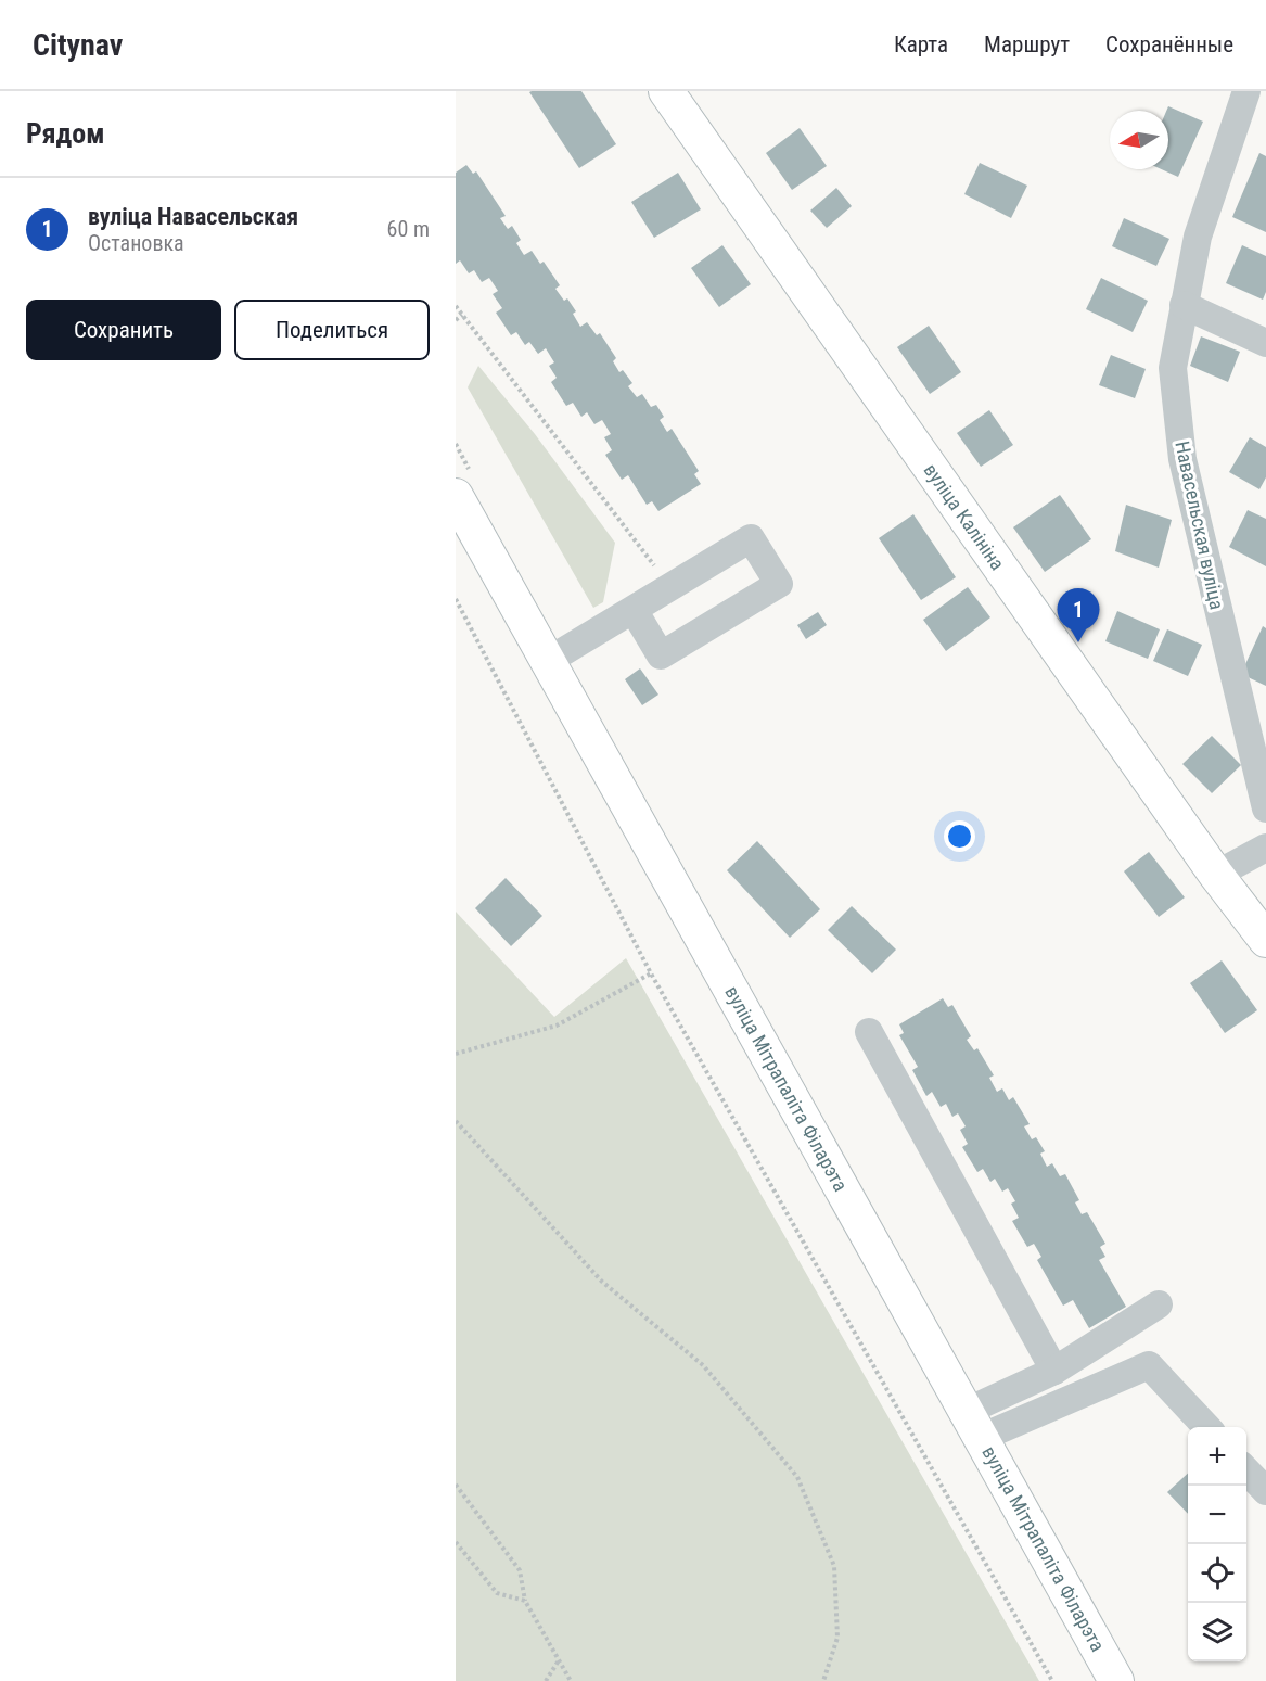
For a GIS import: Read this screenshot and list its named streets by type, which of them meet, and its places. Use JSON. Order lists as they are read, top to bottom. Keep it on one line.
{"streets":{"main road":["вуліца Калініна","вуліца Мітрапаліта Філарэта"],"street":["Навасельская вуліца"]},"north":"left","page":{"header":"Citynav","nav":["Карта","Маршрут","Сохранённые"],"heading":"Рядом","list":[{"mark":"1","name":"вуліца Навасельская","note":"Остановка","value":"60 m"}],"buttons":["Сохранить","Поделиться"],"pins":"1","map_buttons":["+","−"]}}
